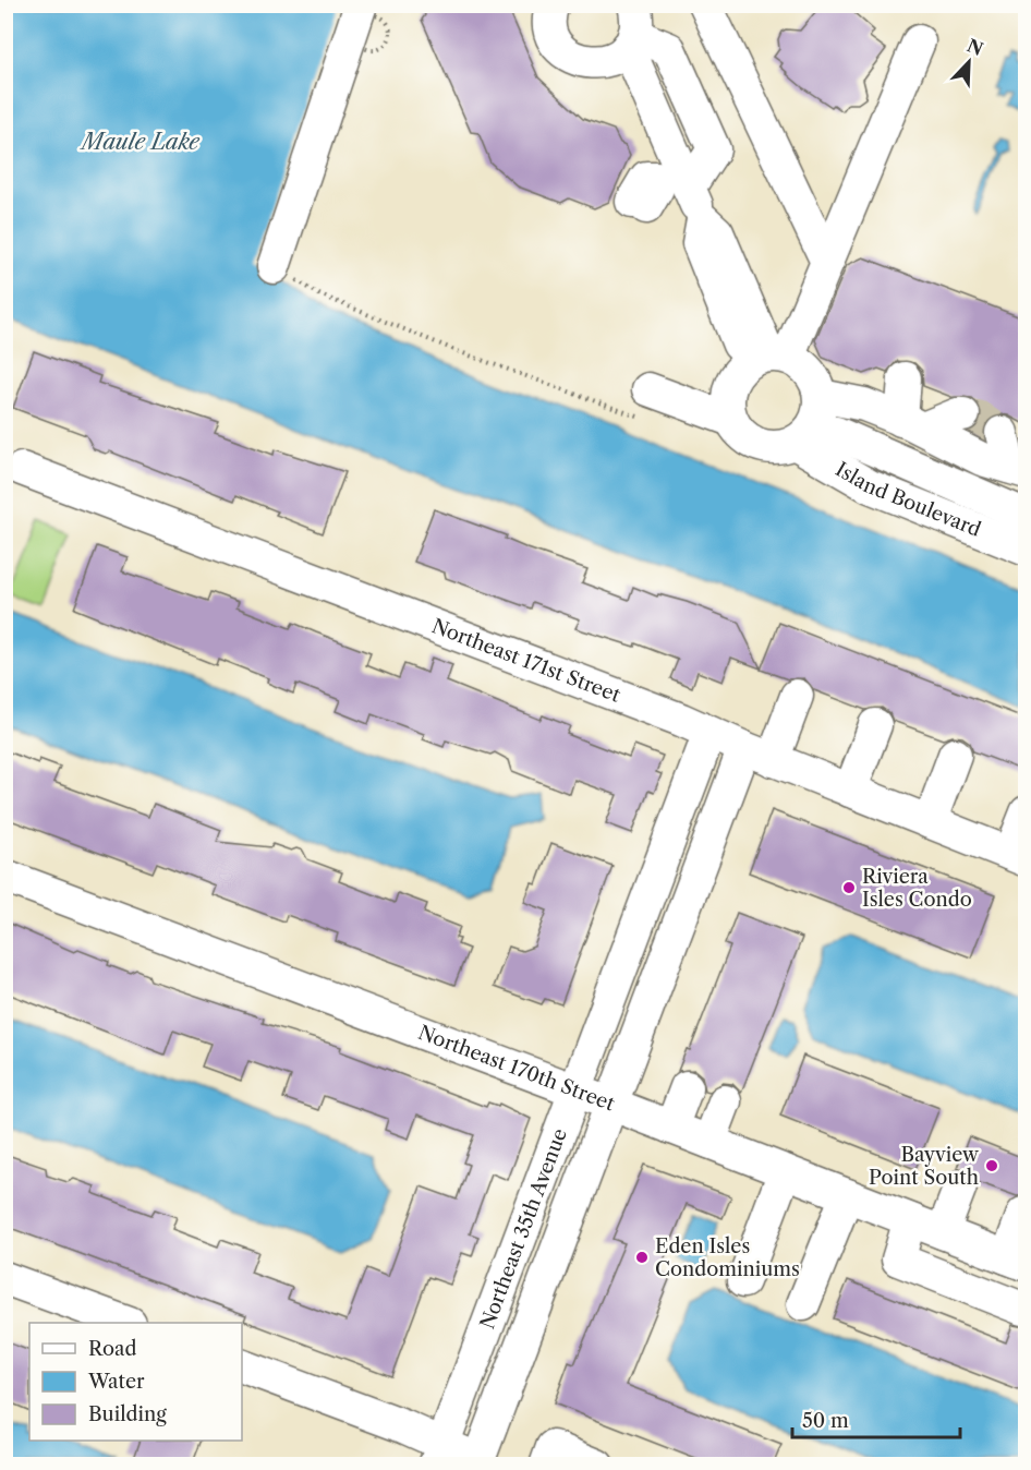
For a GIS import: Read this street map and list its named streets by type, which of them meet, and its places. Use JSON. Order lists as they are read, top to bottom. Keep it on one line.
{"streets":{"street":["Island Boulevard","Northeast 171st Street","Northeast 170th Street","Northeast 35th Avenue"]},"crossings":[["Northeast 171st Street","Northeast 35th Avenue"],["Northeast 170th Street","Northeast 35th Avenue"]],"water":["Maule Lake"],"places":["Riviera Isles Condo","Bayview Point South","Eden Isles Condominiums"],"legend":["Road","Water","Building"],"scale_bar":"50 m","north":"top right"}
